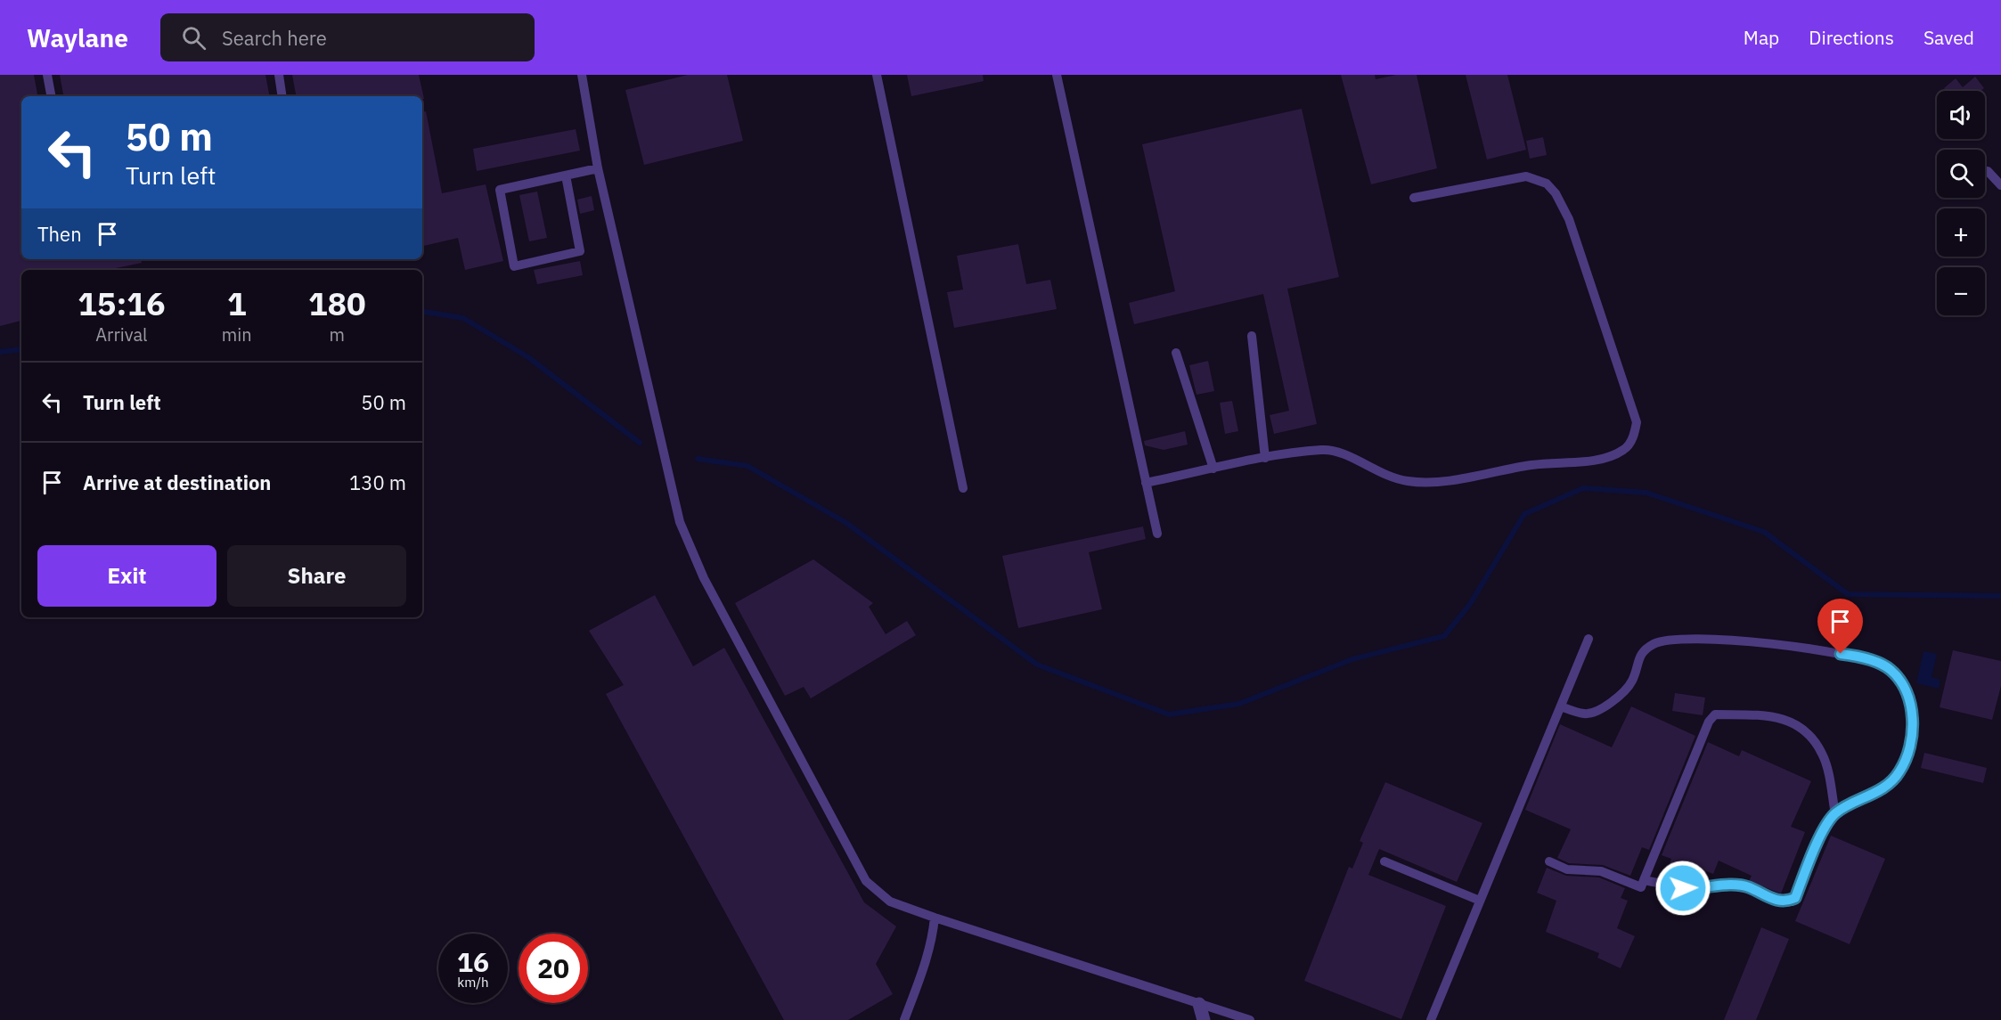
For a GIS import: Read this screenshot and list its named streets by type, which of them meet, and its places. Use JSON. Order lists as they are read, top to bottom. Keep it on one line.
{"page":{"header":"Waylane","search":"Search here","nav":["Map","Directions","Saved"],"map_buttons":["+","−"],"turn":["50 m","Turn left"],"then":"Then","eta":["15:16","Arrival","1","min","180","m"],"list":[{"name":"Turn left","value":"50 m"},{"name":"Arrive at destination","value":"130 m"}],"buttons":["Exit","Share"],"speed":"16 km/h","limit":"20"}}
